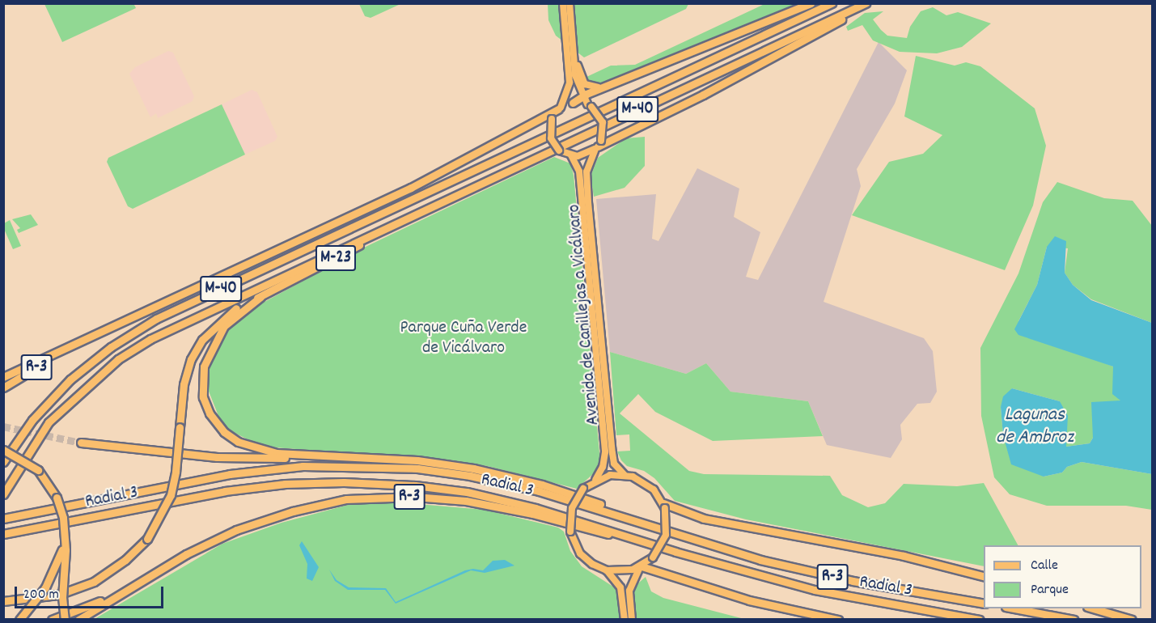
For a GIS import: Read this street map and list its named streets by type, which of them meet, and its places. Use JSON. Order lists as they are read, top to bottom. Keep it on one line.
{"streets":{"highway":["M-40","M-23","R-3","Radial 3"],"main road":["Avenida de Canillejas a Vicálvaro"]},"crossings":[["M-40","M-23"],["M-23","R-3"],["R-3","Radial 3"]],"water":["Lagunas de Ambroz"],"parks":["Parque Cuña Verde de Vicálvaro"],"legend":["Calle","Parque"],"scale_bar":"200 m"}
